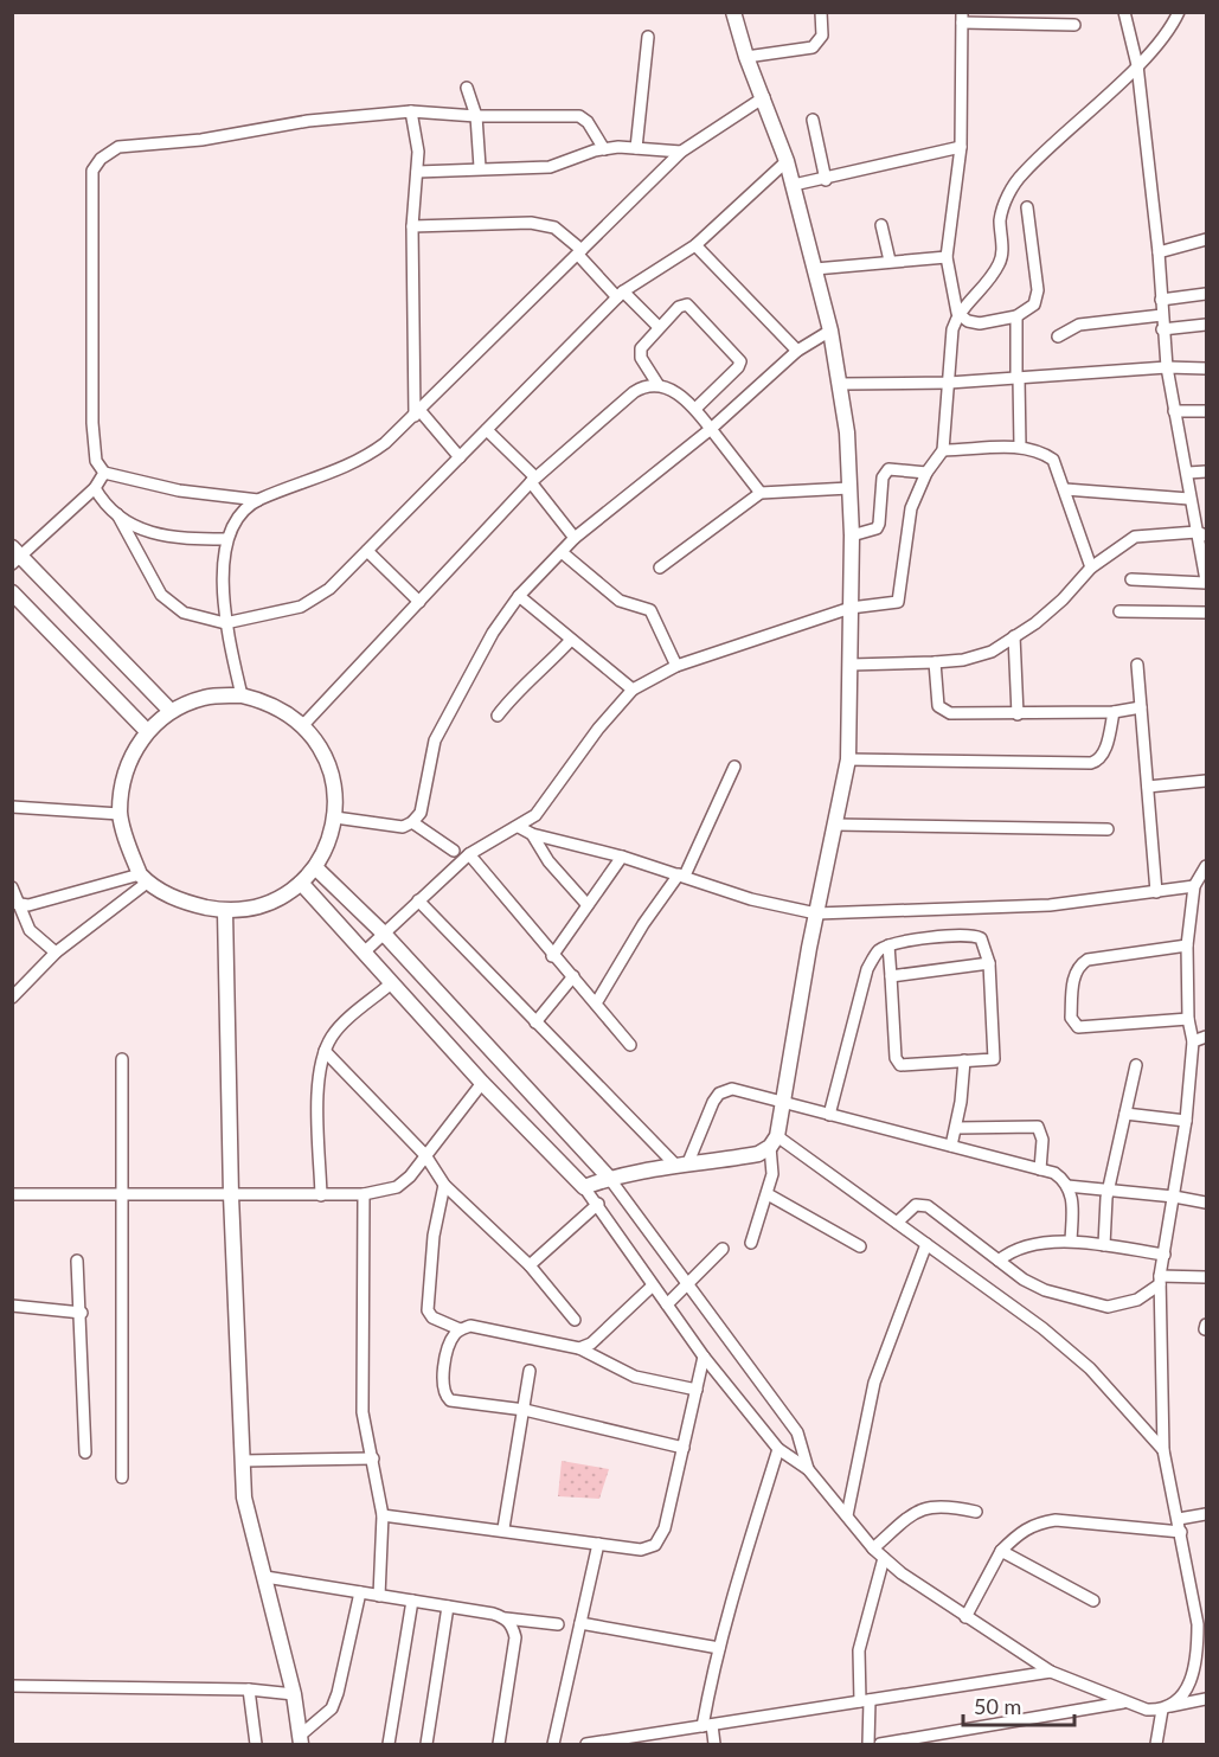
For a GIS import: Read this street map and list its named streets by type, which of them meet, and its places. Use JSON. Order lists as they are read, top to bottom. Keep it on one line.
{"scale_bar":"50 m"}
